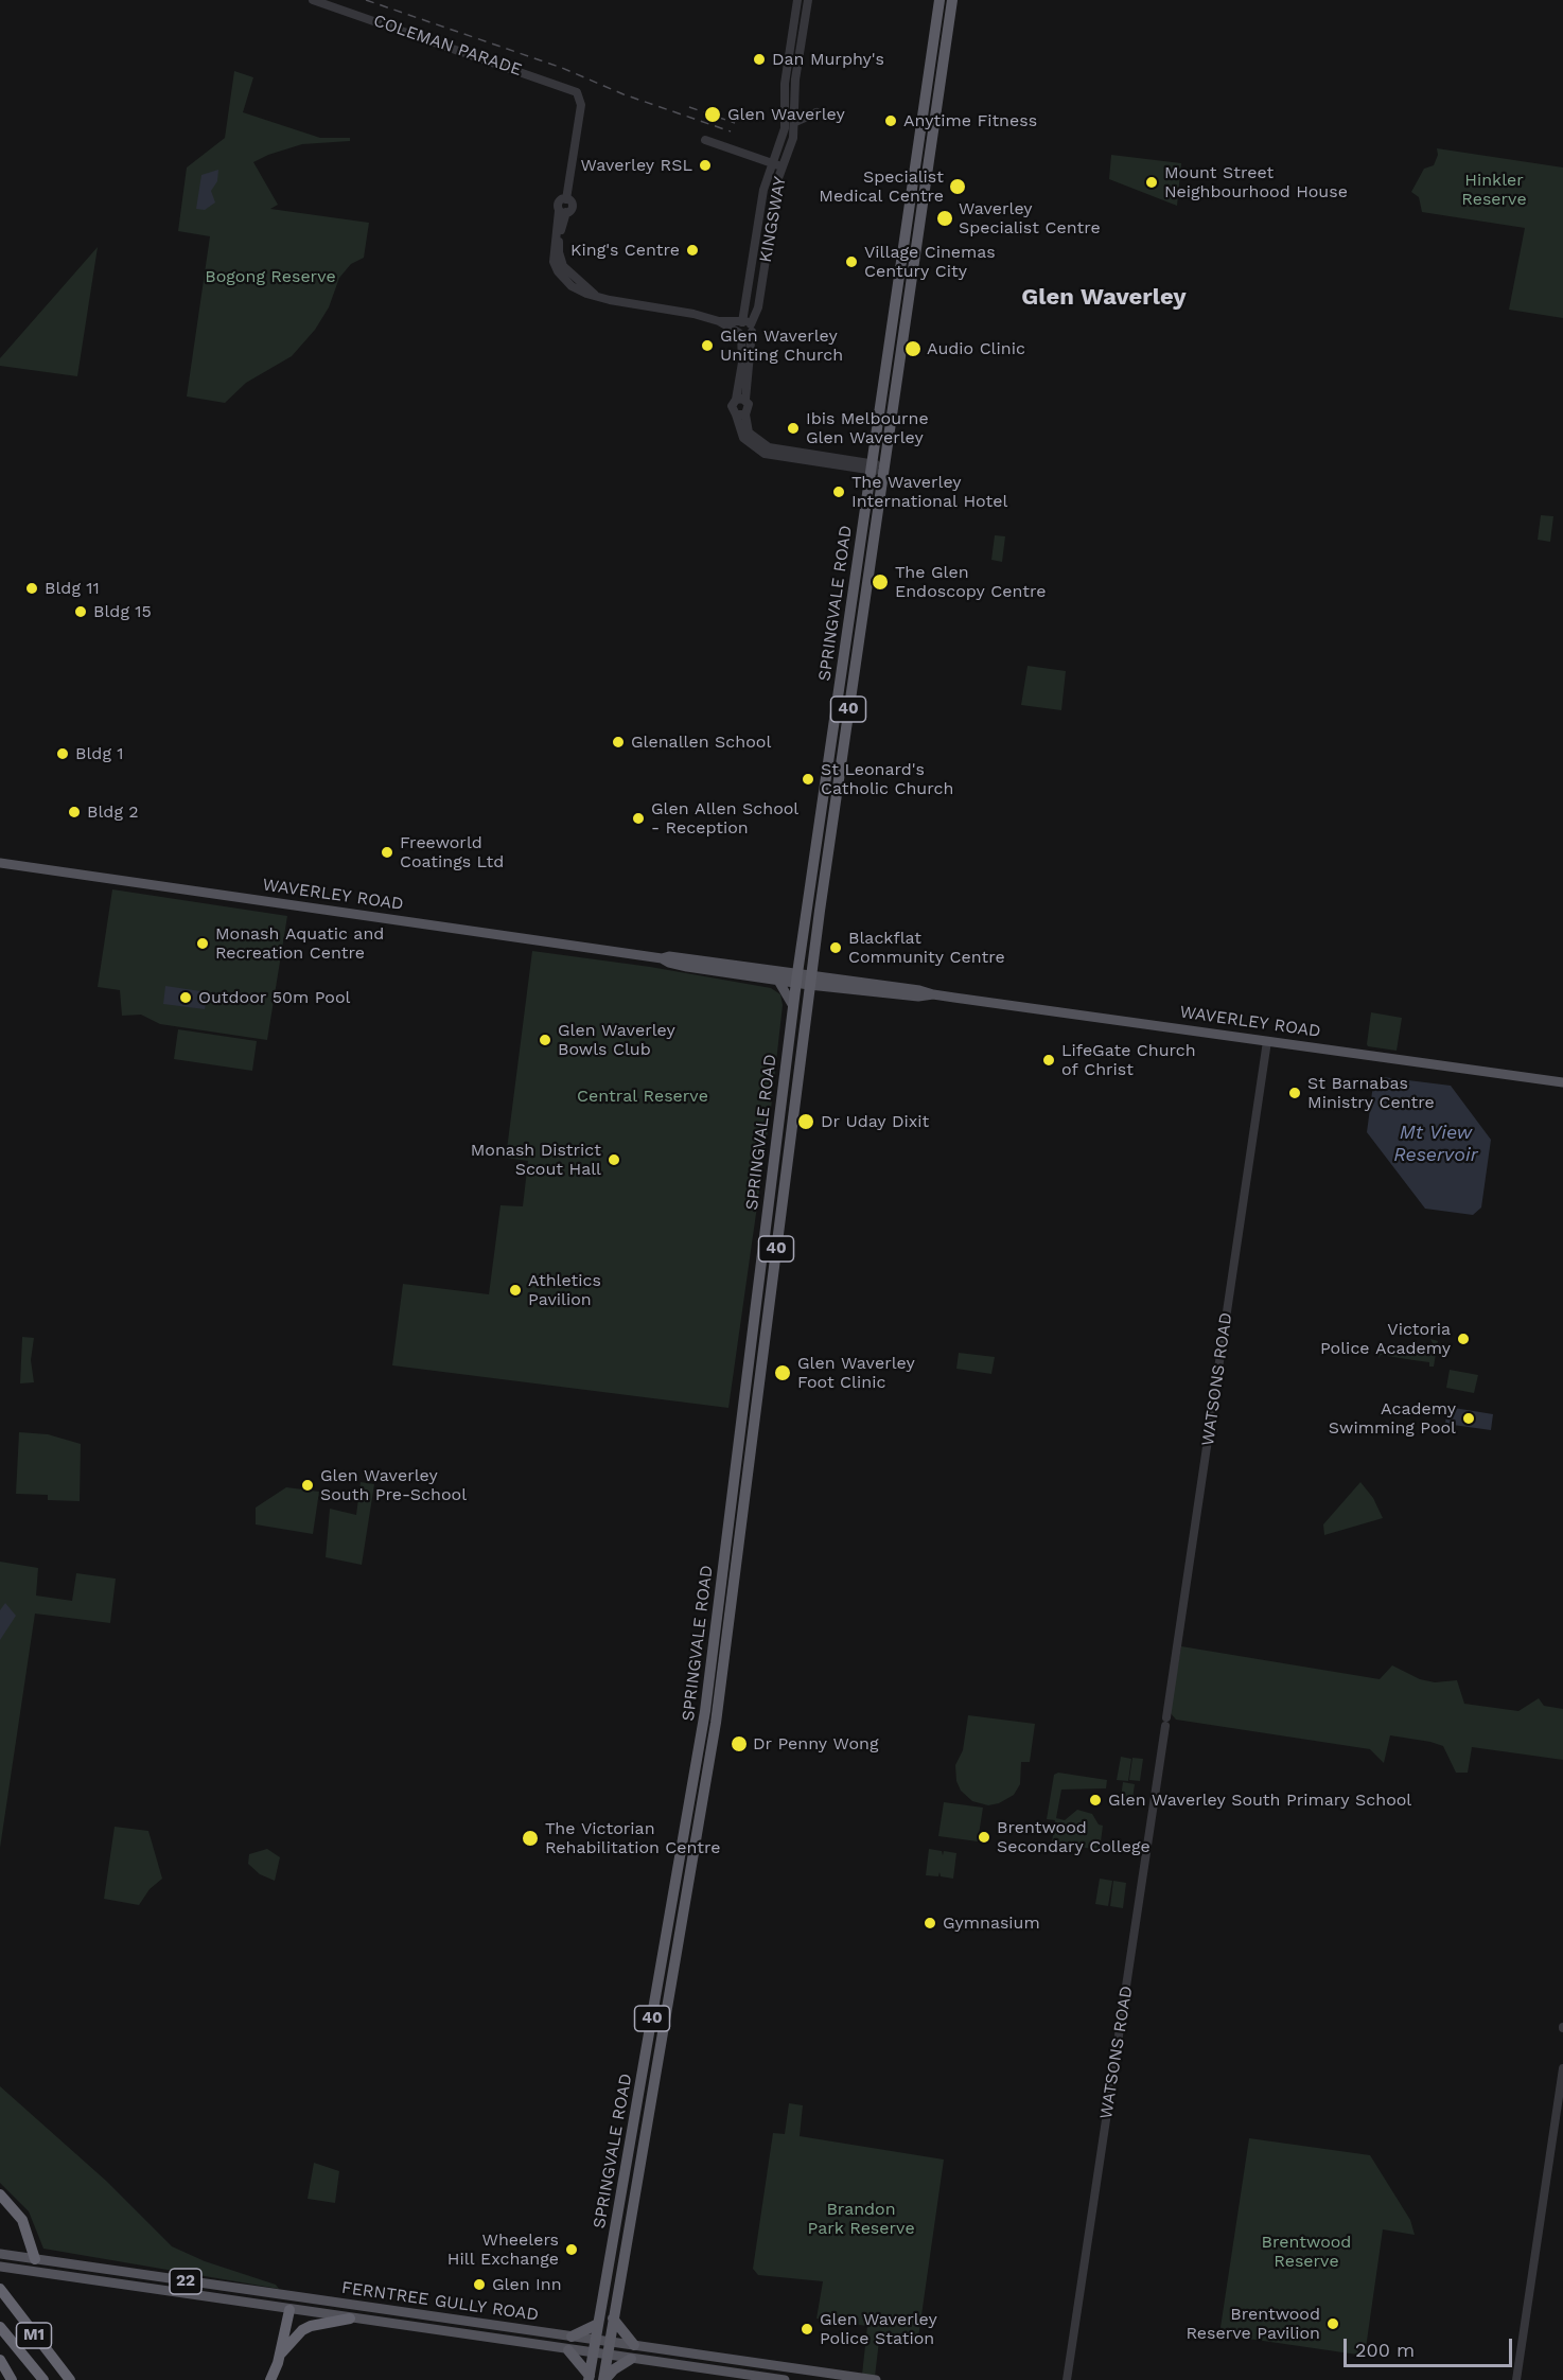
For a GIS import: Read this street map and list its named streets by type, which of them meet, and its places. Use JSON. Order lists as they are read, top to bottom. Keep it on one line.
{"streets":{"highway":["SPRINGVALE ROAD","40","M1"],"main road":["WAVERLEY ROAD","22","FERNTREE GULLY ROAD"],"street":["COLEMAN PARADE","KINGSWAY","WATSONS ROAD"]},"crossings":[["SPRINGVALE ROAD","WAVERLEY ROAD"],["SPRINGVALE ROAD","FERNTREE GULLY ROAD"],["WAVERLEY ROAD","WATSONS ROAD"]],"districts":["Glen Waverley"],"water":["Mt View Reservoir"],"parks":["Hinkler Reserve","Bogong Reserve","Central Reserve","Brandon Park Reserve","Brentwood Reserve"],"places":["Dan Murphy's","Glen Waverley","Anytime Fitness","Waverley RSL","Mount Street Neighbourhood House","Specialist Medical Centre","Waverley Specialist Centre","King's Centre","Village Cinemas Century City","Glen Waverley Uniting Church","Audio Clinic","Ibis Melbourne Glen Waverley","The Waverley International Hotel","The Glen Endoscopy Centre","Bldg 11","Bldg 15","Glenallen School","Bldg 1","St Leonard's Catholic Church","Bldg 2","Glen Allen School - Reception","Freeworld Coatings Ltd","Monash Aquatic and Recreation Centre","Blackflat Community Centre","Outdoor 50m Pool","Glen Waverley Bowls Club","LifeGate Church of Christ","St Barnabas Ministry Centre","Dr Uday Dixit","Monash District Scout Hall","Athletics Pavilion","Victoria Police Academy","Glen Waverley Foot Clinic","Academy Swimming Pool","Glen Waverley South Pre-School","Dr Penny Wong","Glen Waverley South Primary School","Brentwood Secondary College","The Victorian Rehabilitation Centre","Gymnasium","Wheelers Hill Exchange","Glen Inn","Brentwood Reserve Pavilion","Glen Waverley Police Station"],"scale_bar":"200 m"}
